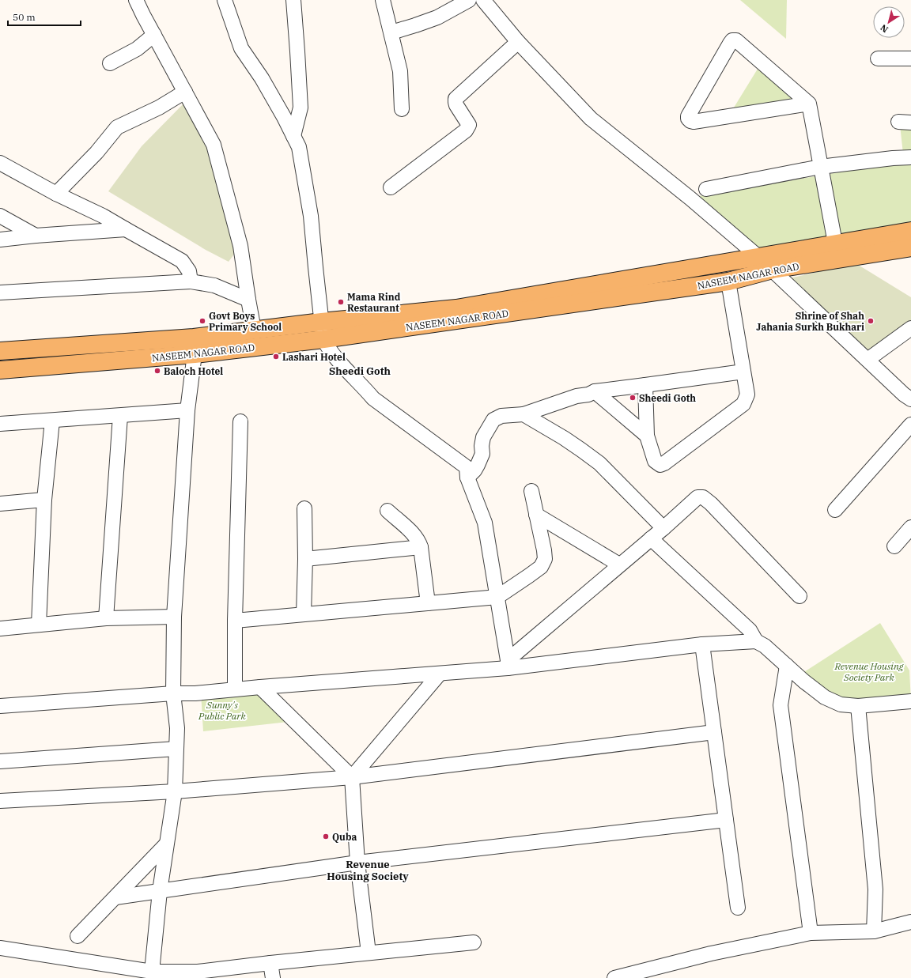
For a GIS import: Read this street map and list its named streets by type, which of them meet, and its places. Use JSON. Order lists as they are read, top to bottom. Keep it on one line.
{"streets":{"main road":["NASEEM NAGAR ROAD"]},"districts":["Sheedi Goth","Revenue Housing Society"],"parks":["Revenue Housing Society Park","Sunny's Public Park"],"places":["Mama Rind Restaurant","Govt Boys Primary School","Shrine of Shah Jahania Surkh Bukhari","Lashari Hotel","Baloch Hotel","Sheedi Goth","Quba"],"scale_bar":"50 m","north":"bottom left"}
